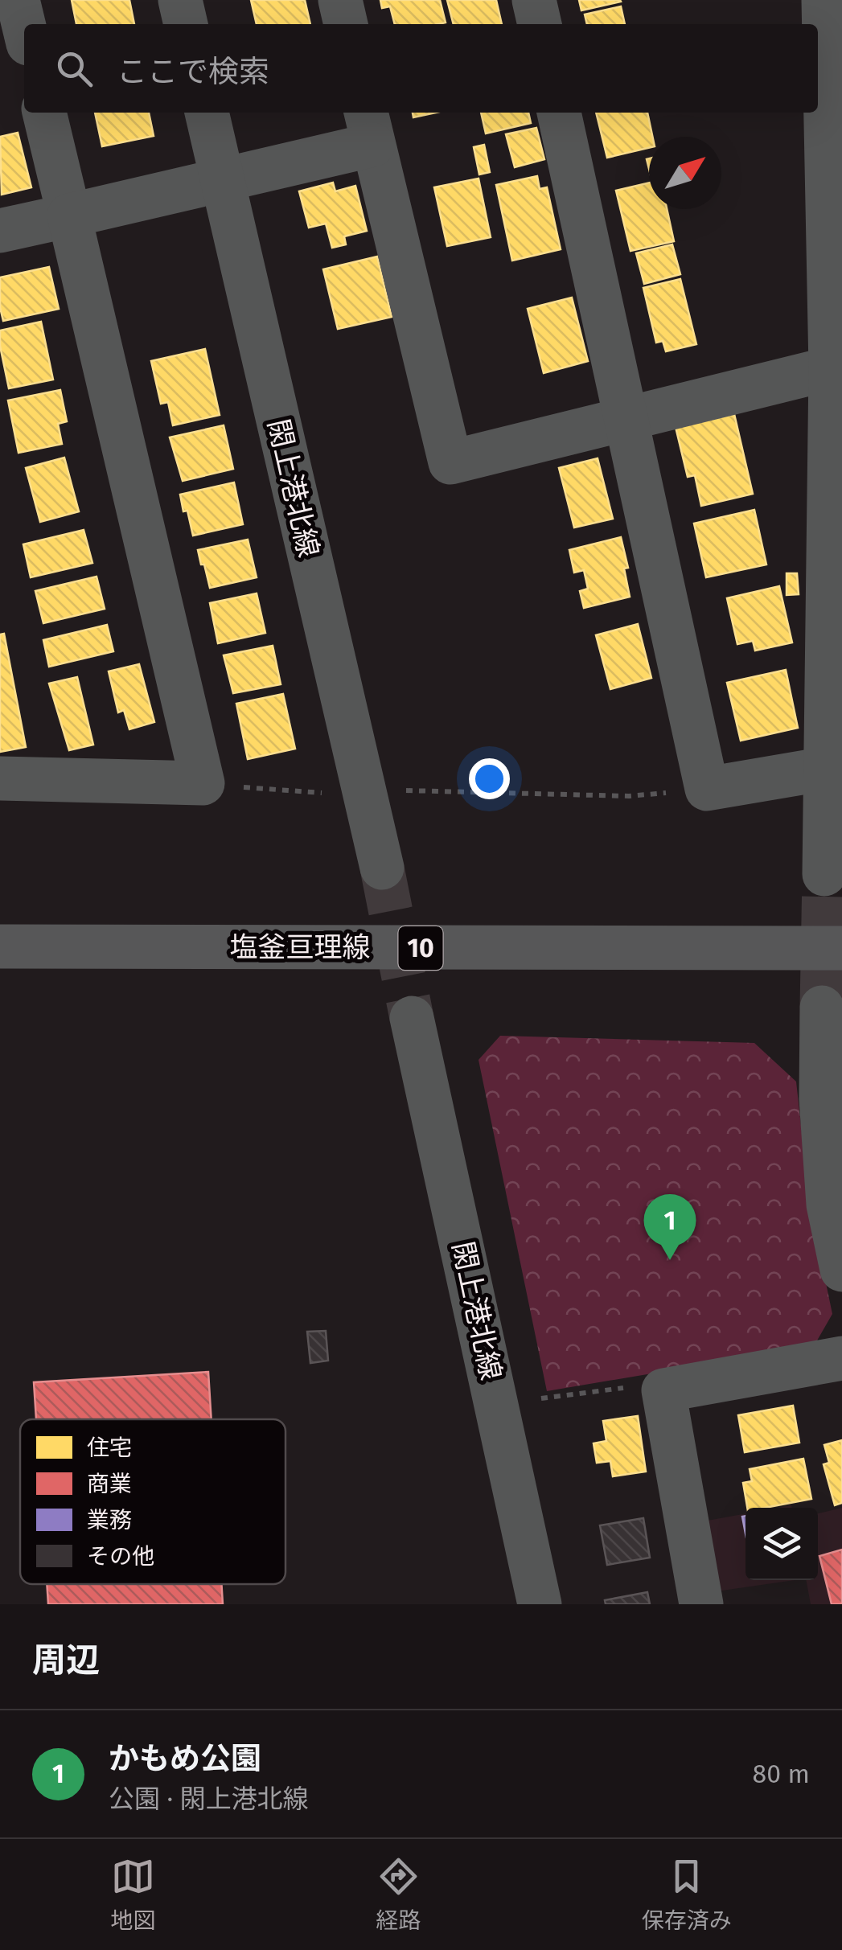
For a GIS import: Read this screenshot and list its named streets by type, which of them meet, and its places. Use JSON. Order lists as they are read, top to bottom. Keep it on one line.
{"streets":{"main road":["塩釜亘理線","10"],"street":["閖上港北線"]},"legend":["住宅","商業","業務","その他"],"north":"top right","page":{"search":"ここで検索","pins":"1","heading":"周辺","list":[{"mark":"1","name":"かもめ公園","note":"公園 · 閖上港北線","value":"80 m"}],"nav":["地図","経路","保存済み"]}}
